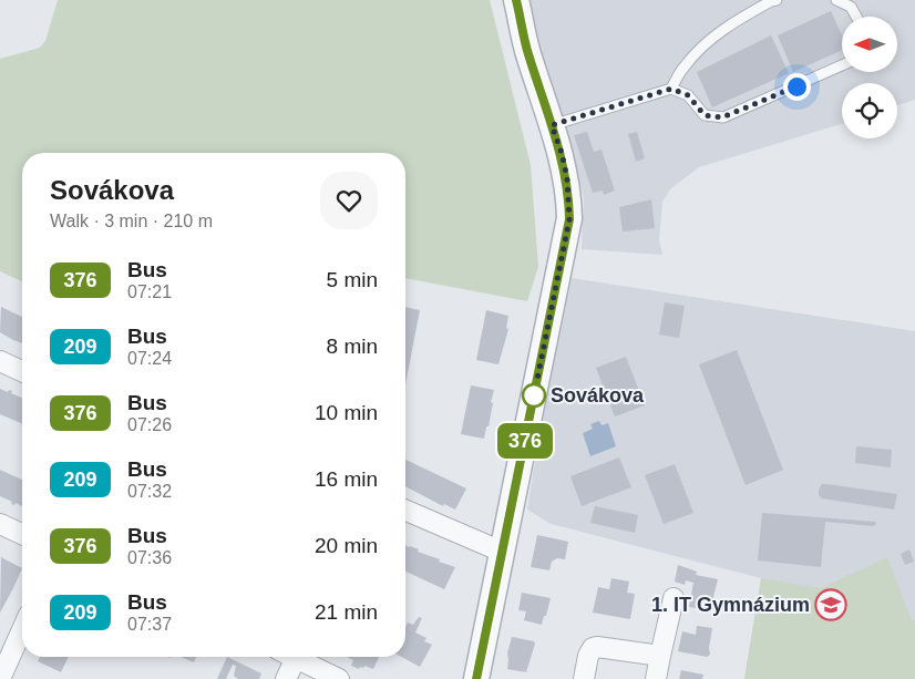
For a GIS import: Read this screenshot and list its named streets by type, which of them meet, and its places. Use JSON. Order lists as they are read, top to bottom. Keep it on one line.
{"places":{"other":["Sovákova"],"school or university":["1. IT Gymnázium"]},"lines":["bus line 376"],"north":"left","page":{"on_map":"376","heading":["Sovákova","Walk · 3 min · 210 m"],"list":[{"mark":"376","name":"Bus","note":"07:21","value":"5 min"},{"mark":"209","name":"Bus","note":"07:24","value":"8 min"},{"mark":"376","name":"Bus","note":"07:26","value":"10 min"},{"mark":"209","name":"Bus","note":"07:32","value":"16 min"},{"mark":"376","name":"Bus","note":"07:36","value":"20 min"},{"mark":"209","name":"Bus","note":"07:37","value":"21 min"}]}}
